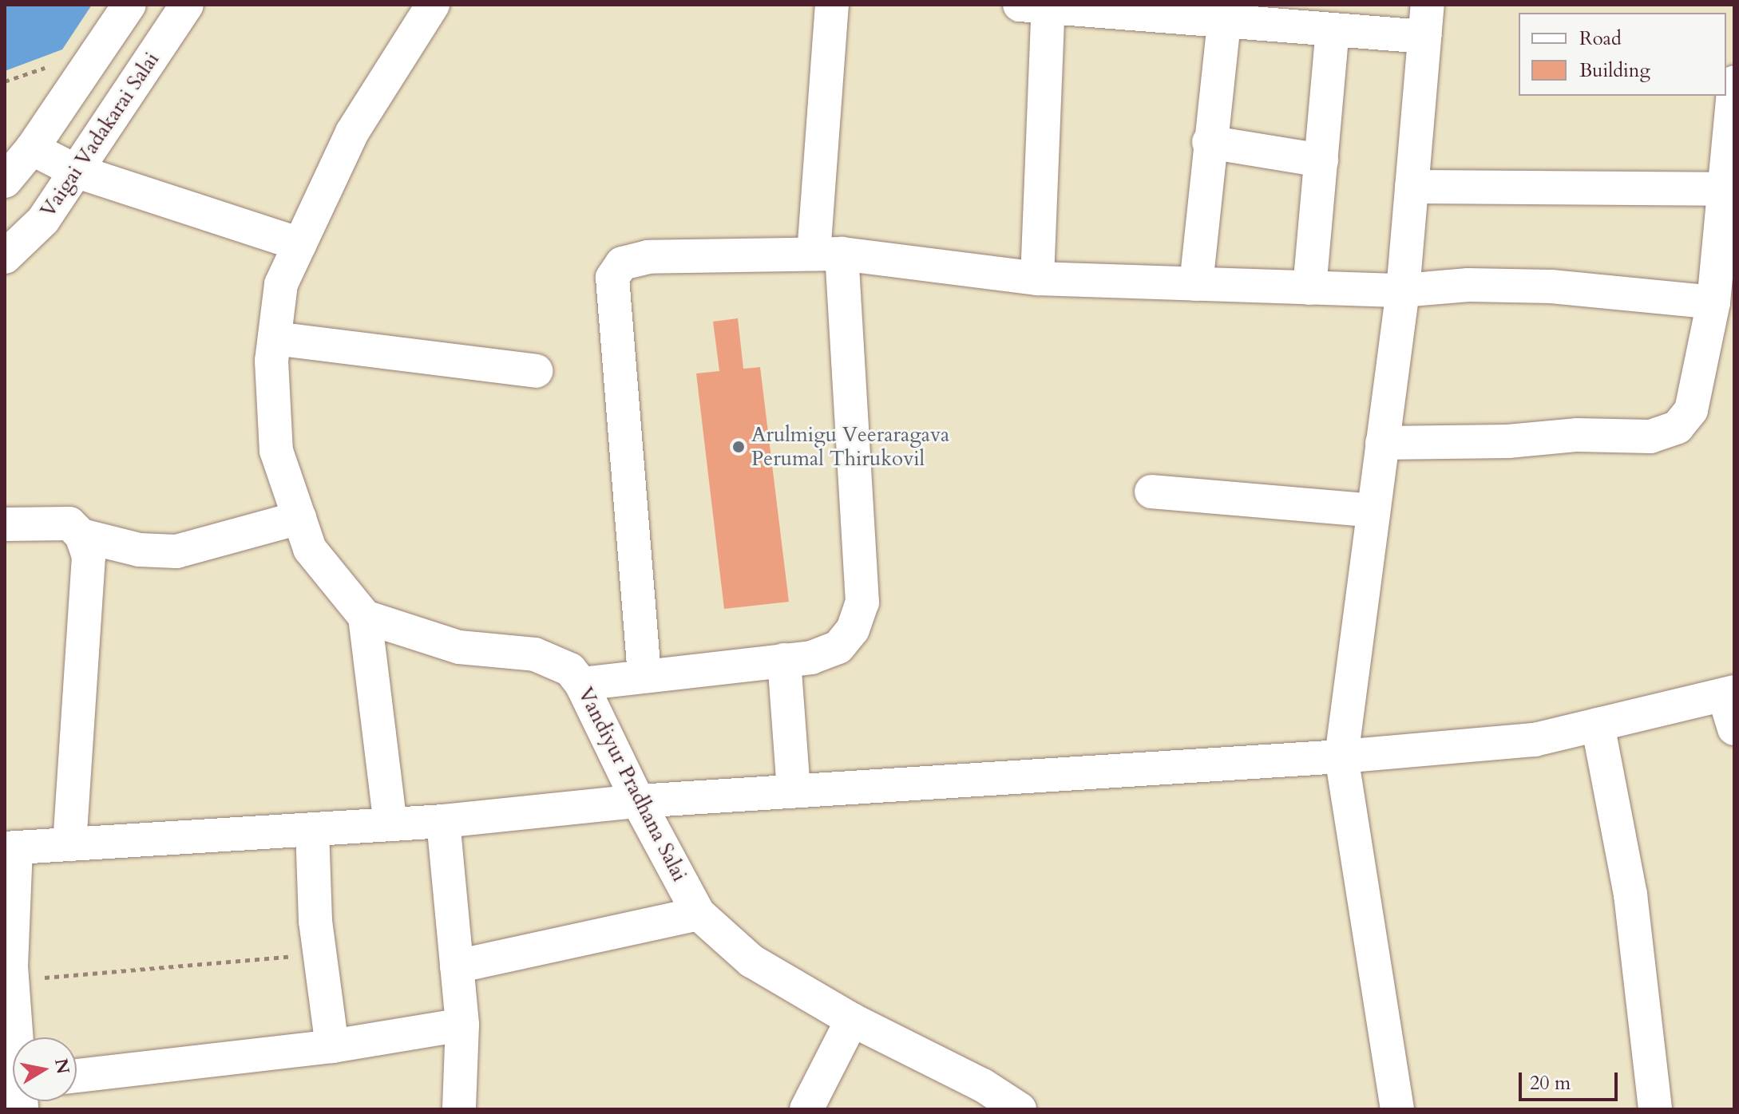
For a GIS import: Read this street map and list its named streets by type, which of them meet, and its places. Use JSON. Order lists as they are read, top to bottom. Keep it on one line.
{"streets":{"street":["Vaigai Vadakarai Salai","Vandiyur Pradhana Salai"]},"places":["Arulmigu Veeraragava Perumal Thirukovil"],"legend":["Road","Building"],"scale_bar":"20 m","north":"right"}
